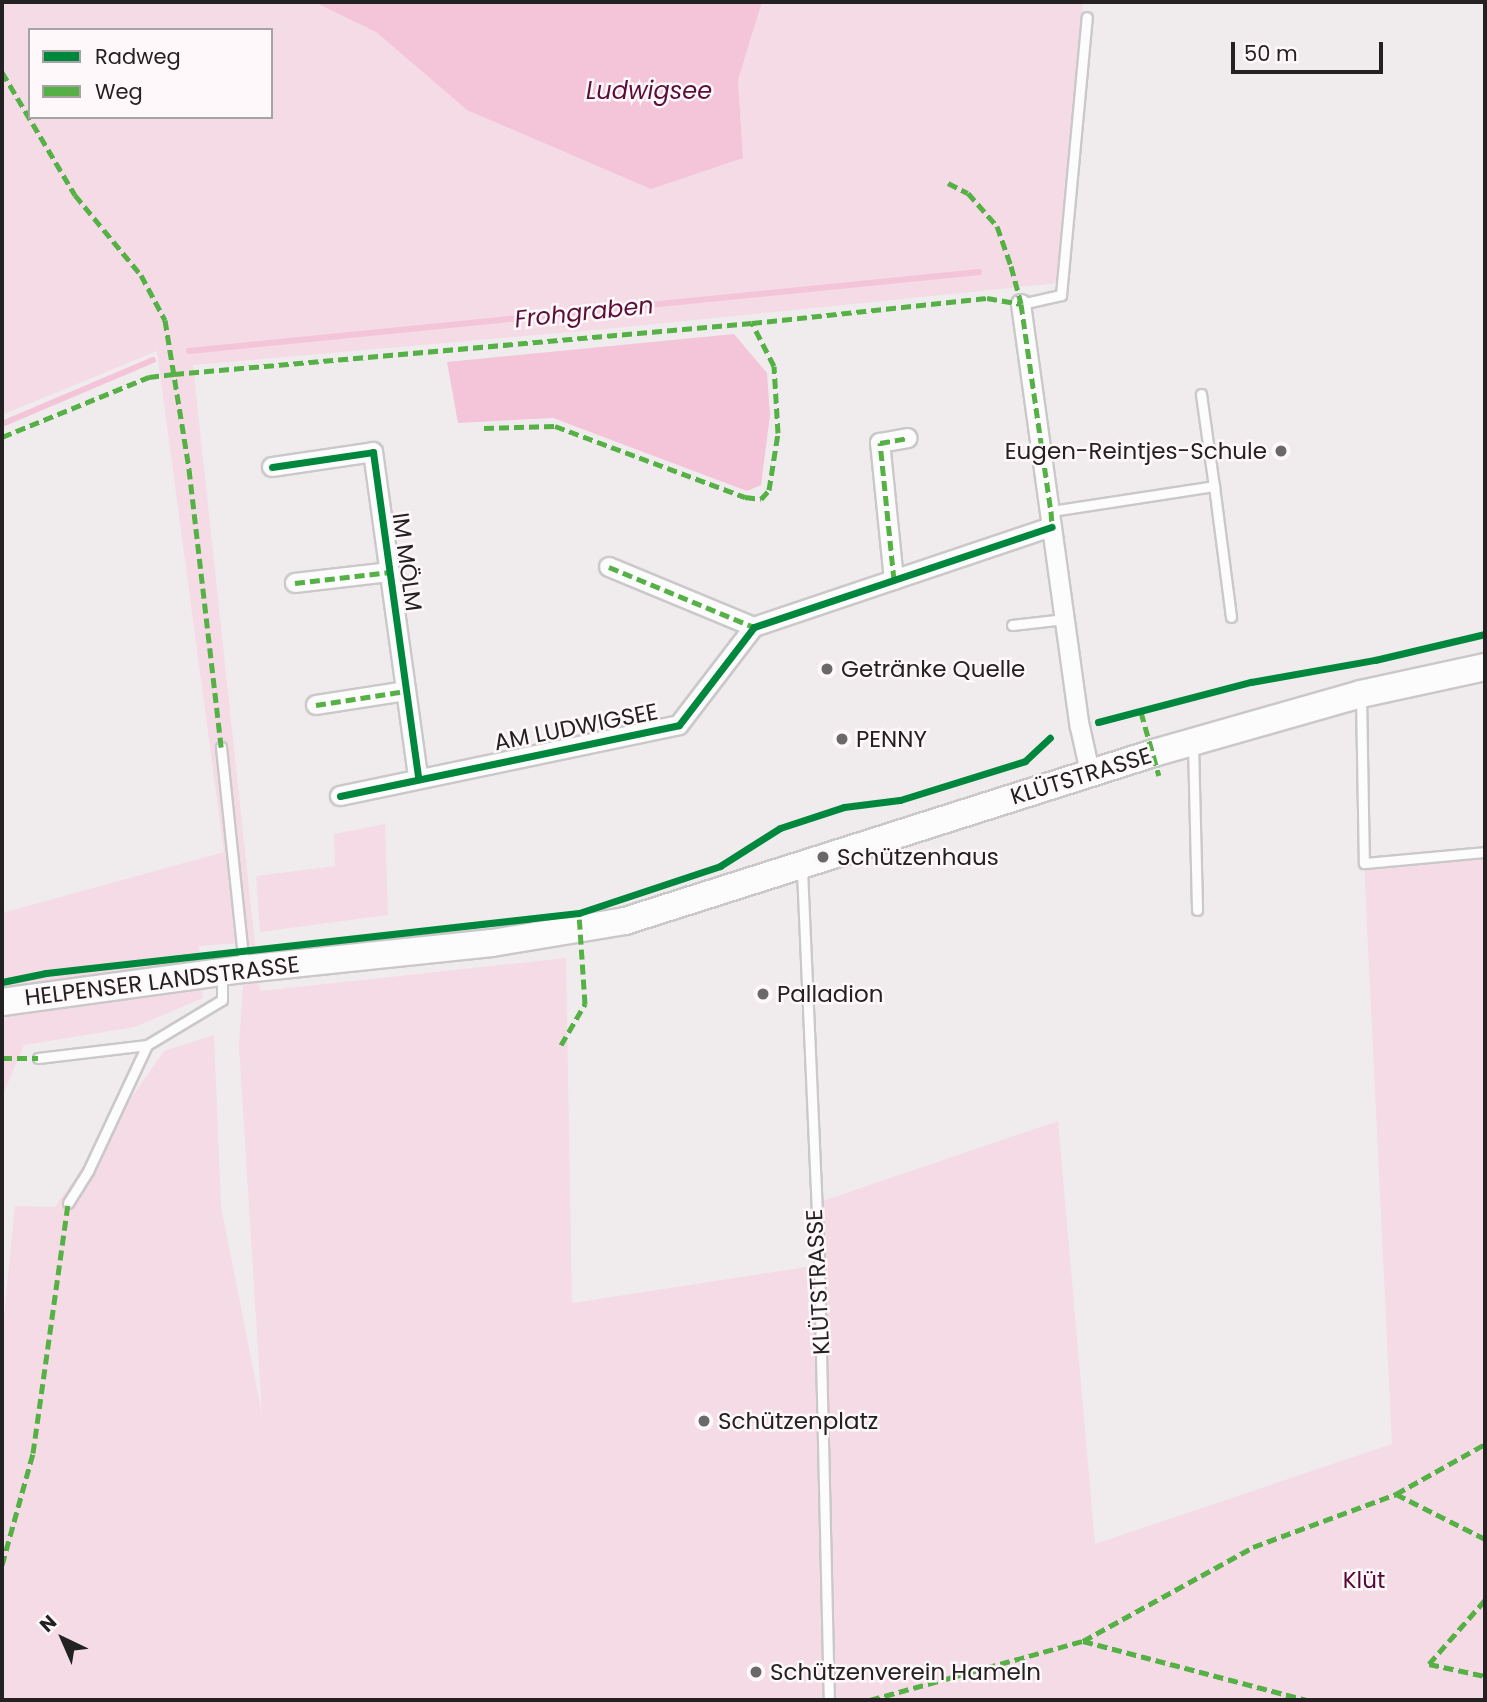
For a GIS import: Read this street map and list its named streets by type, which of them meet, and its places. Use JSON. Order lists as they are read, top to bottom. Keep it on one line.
{"streets":{"main road":["KLÜTSTRASSE","HELPENSER LANDSTRASSE"],"street":["IM MÖLM","AM LUDWIGSEE"]},"crossings":[["IM MÖLM","AM LUDWIGSEE"],["KLÜTSTRASSE","HELPENSER LANDSTRASSE"]],"water":["Ludwigsee","Frohgraben"],"parks":["Klüt"],"places":["Eugen-Reintjes-Schule","Getränke Quelle","PENNY","Schützenhaus","Palladion","Schützenplatz","Schützenverein Hameln"],"legend":["Radweg","Weg"],"scale_bar":"50 m","north":"top left"}
